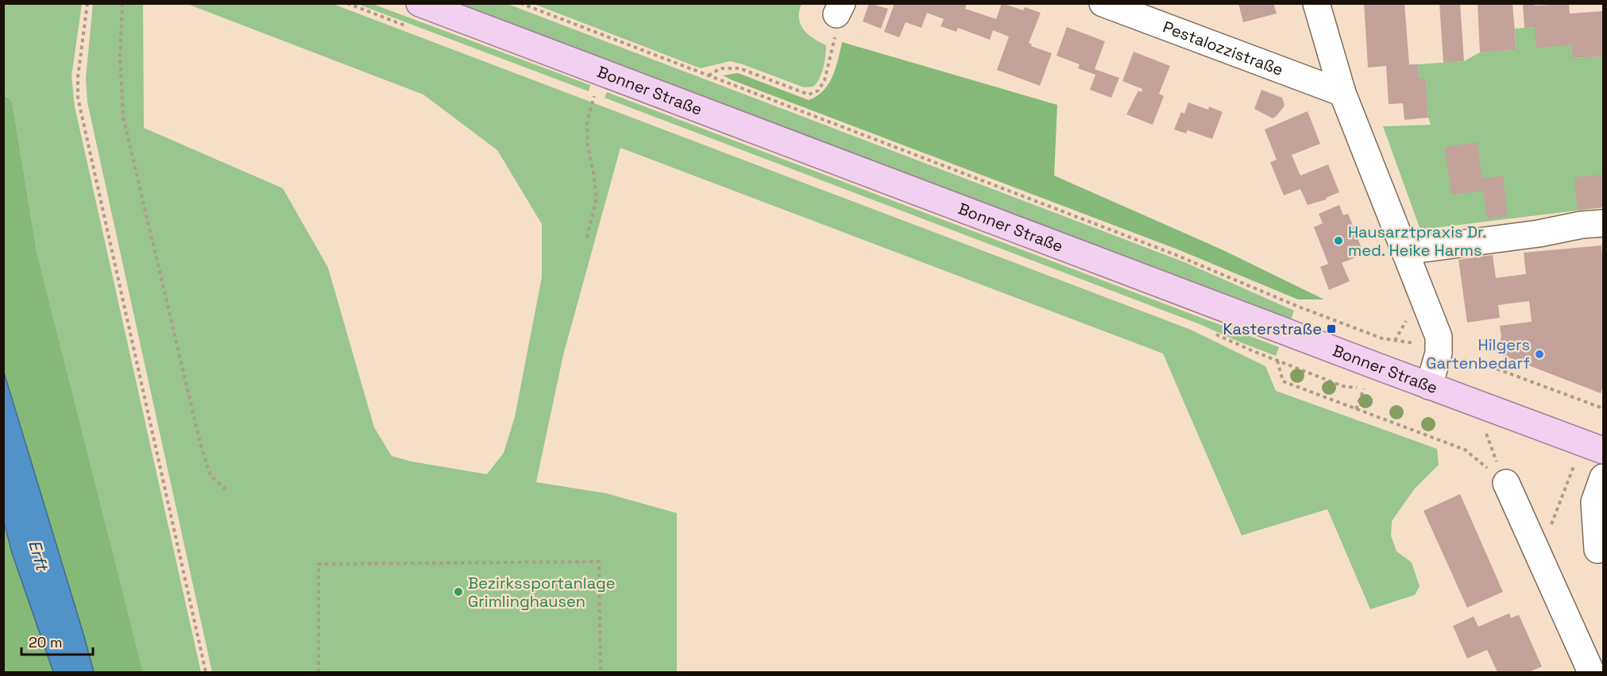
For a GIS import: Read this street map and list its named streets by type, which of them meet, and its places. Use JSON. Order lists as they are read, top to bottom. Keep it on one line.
{"streets":{"main road":["Bonner Straße"],"street":["Pestalozzistraße"]},"water":["Erft"],"places":{"other":["Hausarztpraxis Dr. med. Heike Harms","Hilgers Gartenbedarf","Bezirkssportanlage Grimlinghausen"],"transit":["Kasterstraße"]},"scale_bar":"20 m"}
